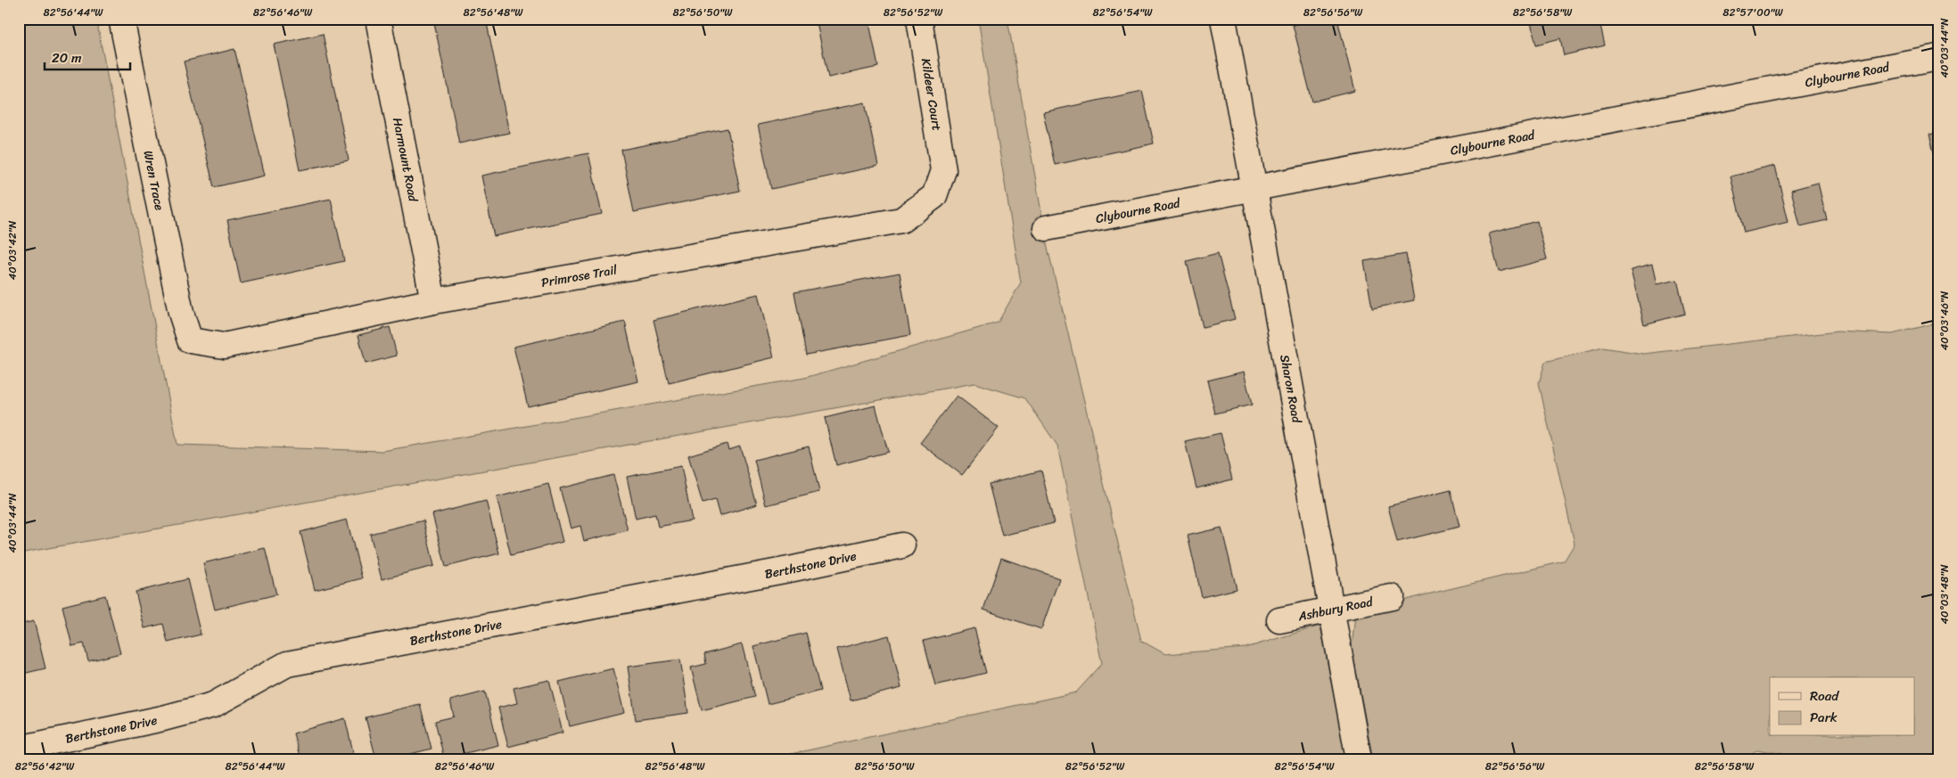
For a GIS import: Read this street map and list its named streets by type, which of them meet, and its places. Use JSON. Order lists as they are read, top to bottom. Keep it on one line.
{"streets":{"street":["Clybourne Road","Kildeer Court","Harmount Road","Wren Trace","Primrose Trail","Sharon Road","Berthstone Drive","Ashbury Road"]},"crossings":[["Clybourne Road","Sharon Road"],["Kildeer Court","Primrose Trail"],["Harmount Road","Primrose Trail"],["Wren Trace","Primrose Trail"],["Sharon Road","Ashbury Road"]],"legend":["Road","Park"],"scale_bar":"20 m","coordinates":["82°56'44\"W","82°56'46\"W","82°56'48\"W","82°56'50\"W","82°56'52\"W","82°56'54\"W","82°56'56\"W","82°56'58\"W","82°57'00\"W","40°03'44\"N","40°03'42\"N","40°03'46\"N","40°03'48\"N","82°56'42\"W"]}
